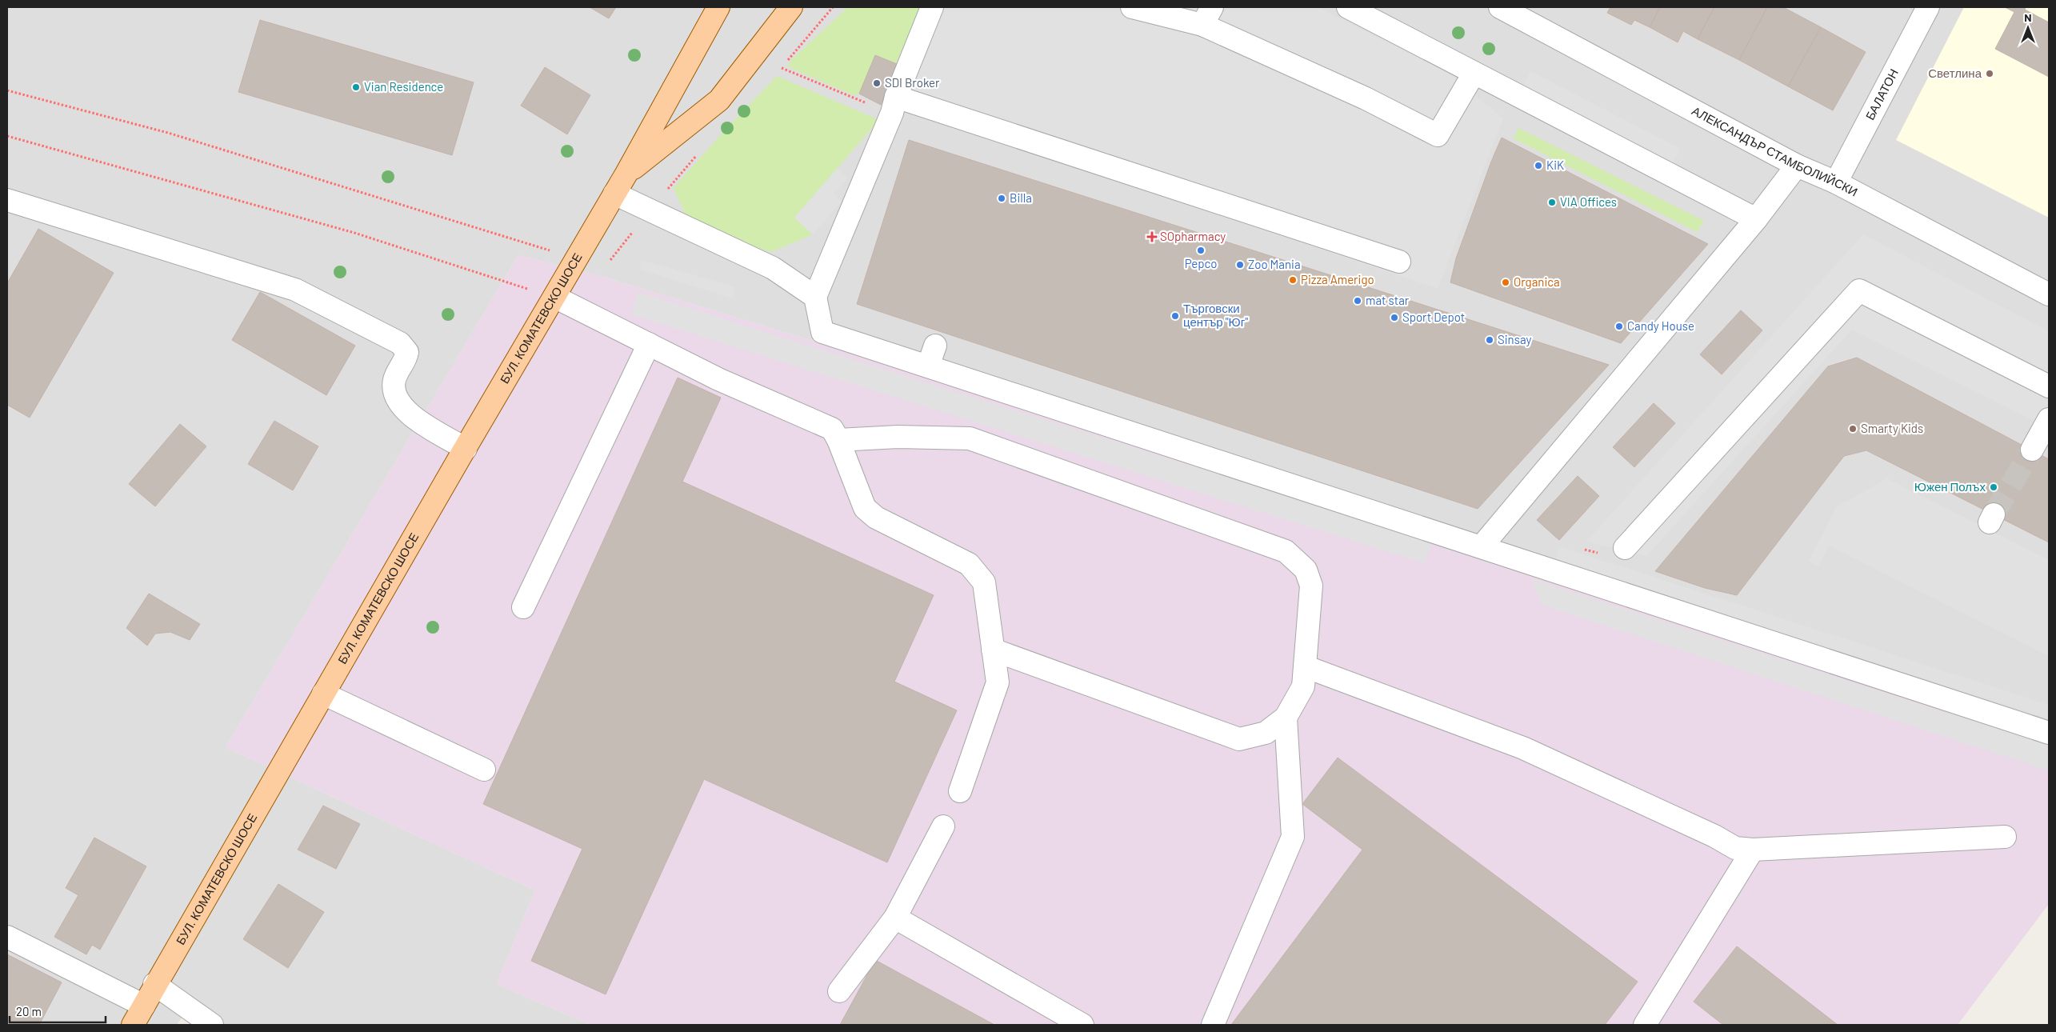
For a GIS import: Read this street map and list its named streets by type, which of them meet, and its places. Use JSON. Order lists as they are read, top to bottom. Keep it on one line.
{"streets":{"main road":["БУЛ. КОМАТЕВСКО ШОСЕ"],"street":["БАЛАТОН","АЛЕКСАНДЪР СТАМБОЛИЙСКИ"]},"crossings":[["БАЛАТОН","АЛЕКСАНДЪР СТАМБОЛИЙСКИ"]],"places":{"other":["Светлина","SDI Broker","Vian Residence","KiK","Billa","VIA Offices","Pepco","Zoo Mania","Pizza Amerigo","Organica","mat star","Търговски център \"Юг\"","Sport Depot","Candy House","Sinsay","Smarty Kids","Южен Полъх"],"health":["SOpharmacy"]},"scale_bar":"20 m","north":"top"}
